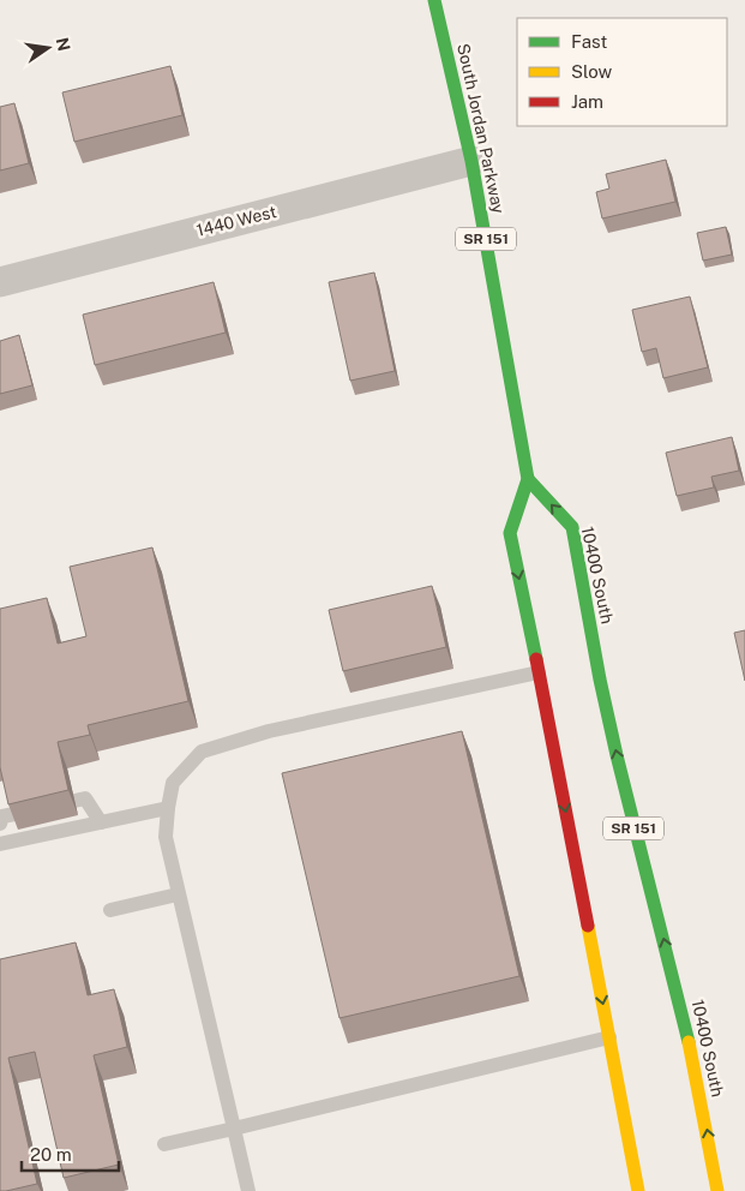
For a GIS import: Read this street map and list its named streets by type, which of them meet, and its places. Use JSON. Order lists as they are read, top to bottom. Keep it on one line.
{"streets":{"main road":["South Jordan Parkway","SR 151","10400 South"],"street":["1440 West"]},"crossings":[["South Jordan Parkway","1440 West"],["South Jordan Parkway","SR 151"],["South Jordan Parkway","10400 South"],["SR 151","10400 South"]],"legend":["Fast","Slow","Jam"],"scale_bar":"20 m","north":"right"}
